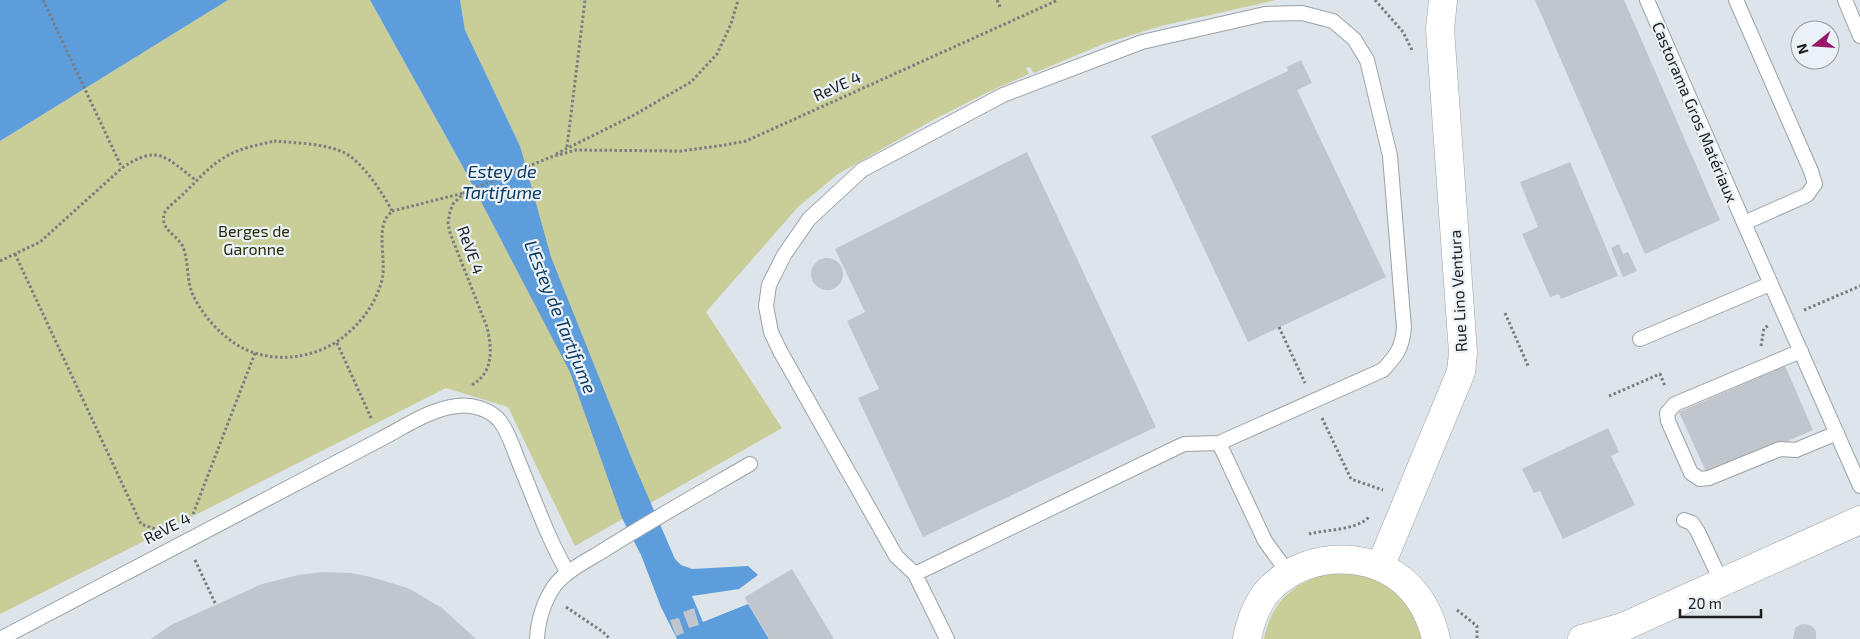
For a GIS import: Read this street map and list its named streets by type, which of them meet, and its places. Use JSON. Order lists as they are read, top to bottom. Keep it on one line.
{"streets":{"street":["Rue Lino Ventura"],"lane":["Castorama Gros Matériaux"],"path":["ReVE 4"]},"water":["Estey de Tartifume","L'Estey de Tartifume"],"parks":["Berges de Garonne"],"scale_bar":"20 m","north":"left"}
